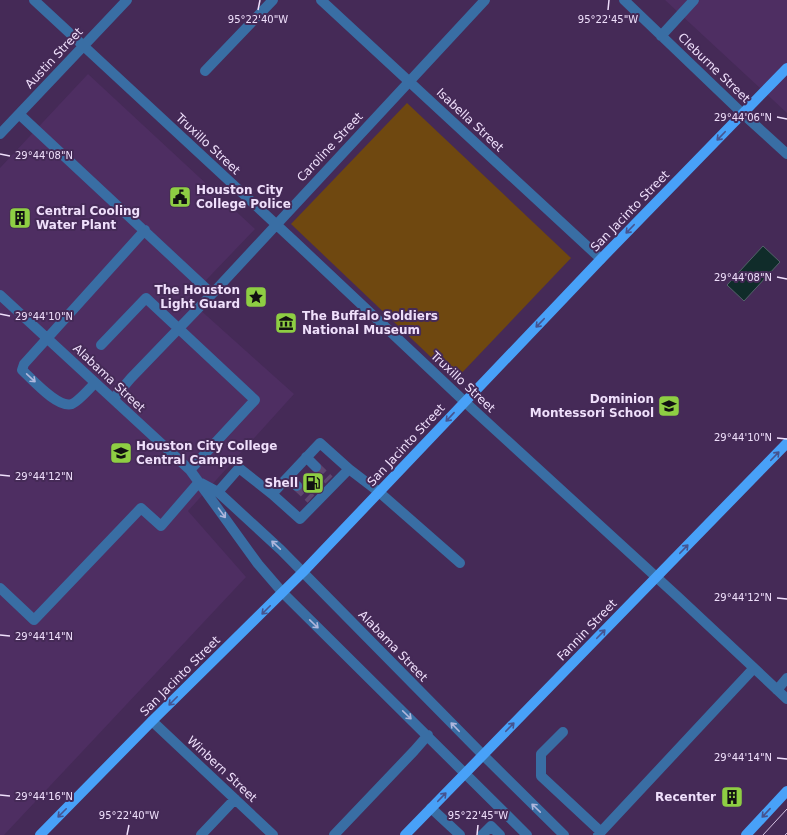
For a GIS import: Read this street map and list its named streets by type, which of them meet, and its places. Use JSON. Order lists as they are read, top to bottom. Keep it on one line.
{"streets":{"main road":["San Jacinto Street","Fannin Street"],"street":["Austin Street","Cleburne Street","Isabella Street","Truxillo Street","Caroline Street","Alabama Street","Winbern Street"]},"crossings":[["Austin Street","Truxillo Street"],["Cleburne Street","San Jacinto Street"],["Isabella Street","Caroline Street"],["Isabella Street","San Jacinto Street"],["Truxillo Street","Caroline Street"],["Truxillo Street","San Jacinto Street"],["Truxillo Street","Fannin Street"],["Caroline Street","Alabama Street"],["San Jacinto Street","Alabama Street"],["San Jacinto Street","Winbern Street"],["Alabama Street","Fannin Street"]],"one_way":["San Jacinto Street","Fannin Street"],"places":{"public building":["Houston City College Police"],"building":["Central Cooling Water Plant","Recenter"],"place":["The Houston Light Guard"],"museum":["The Buffalo Soldiers National Museum"],"school or university":["Dominion Montessori School","Houston City College Central Campus"],"fuel station":["Shell"]},"coordinates":["95°22'40\"W","95°22'45\"W","29°44'06\"N","29°44'08\"N","29°44'10\"N","29°44'12\"N","29°44'14\"N","29°44'16\"N"]}
